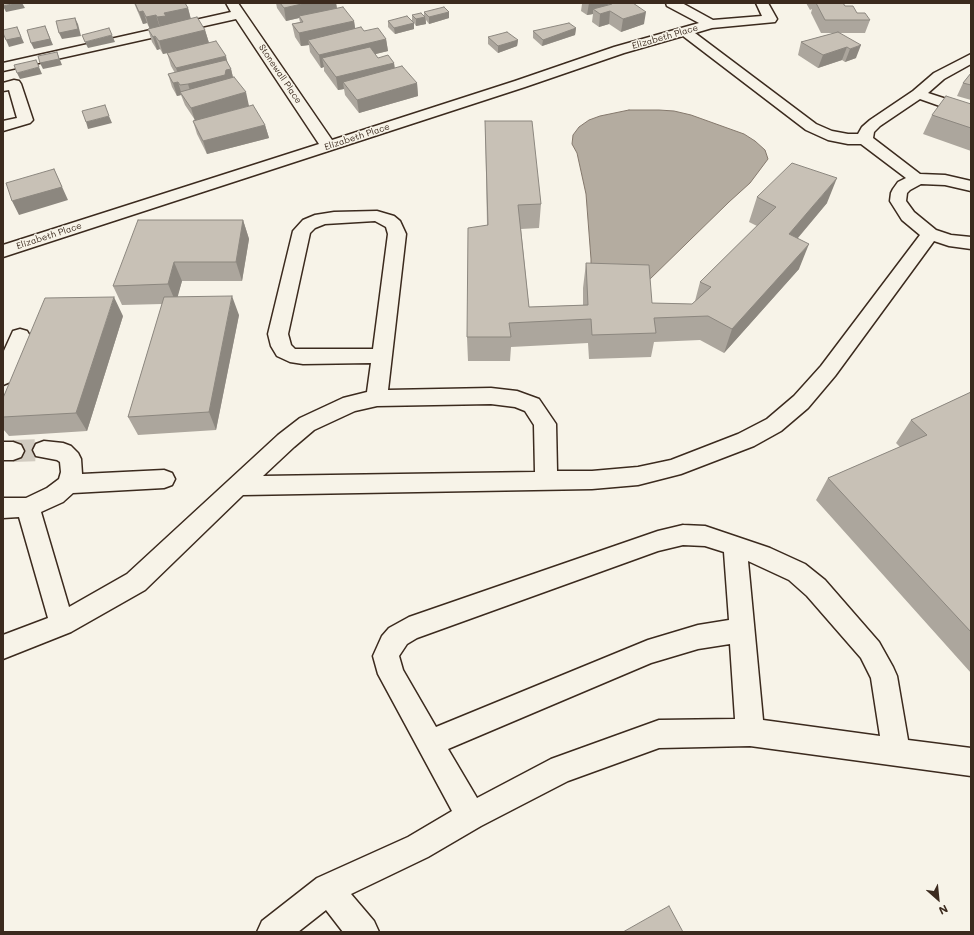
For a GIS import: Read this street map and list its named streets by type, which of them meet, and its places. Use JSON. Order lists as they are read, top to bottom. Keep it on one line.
{"streets":{"street":["Elizabeth Place","Stonewall Place"]},"crossings":[["Elizabeth Place","Stonewall Place"]],"north":"bottom right"}
